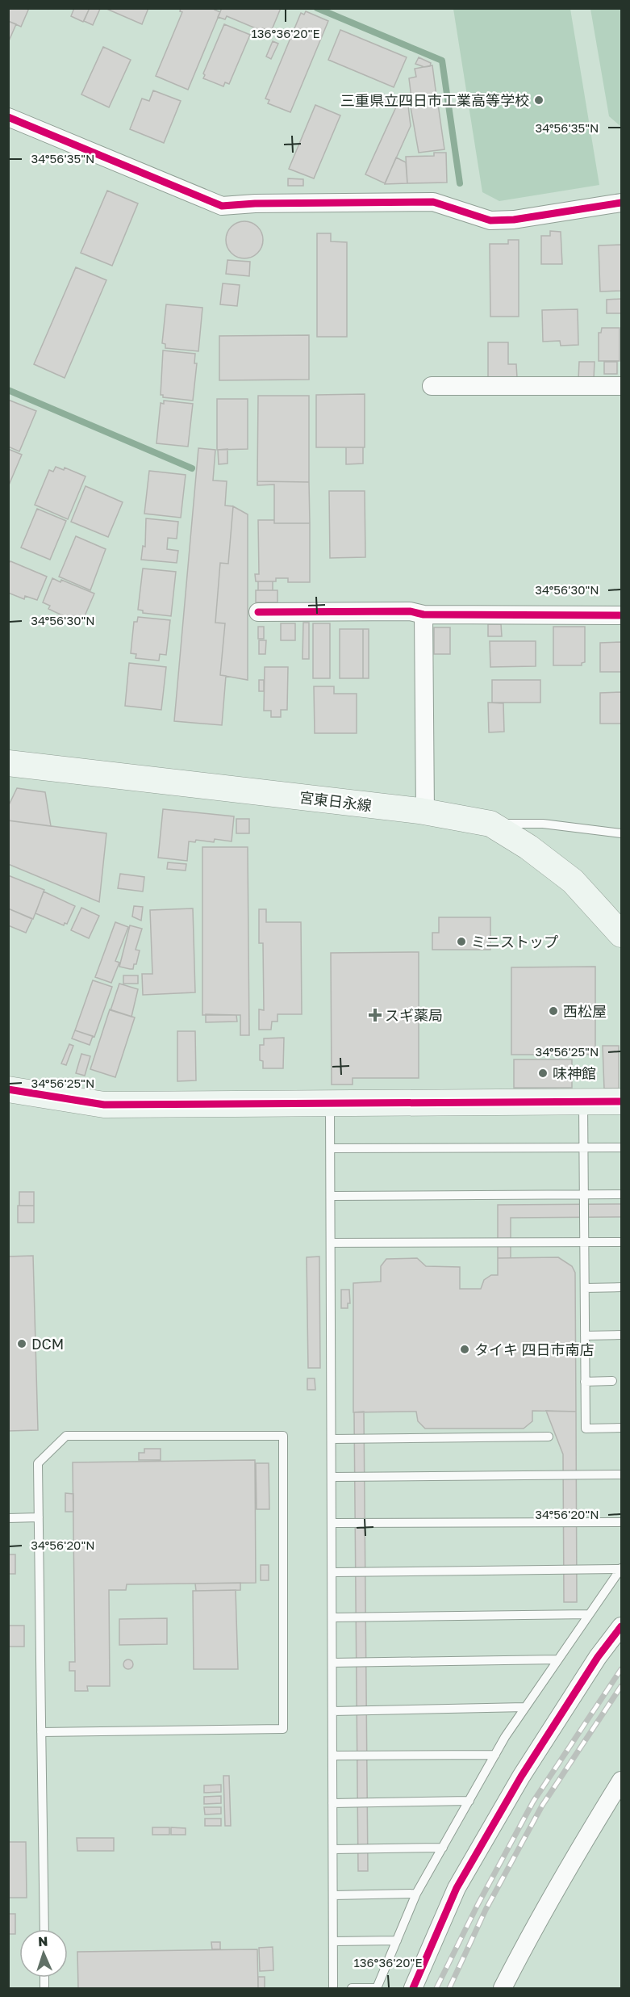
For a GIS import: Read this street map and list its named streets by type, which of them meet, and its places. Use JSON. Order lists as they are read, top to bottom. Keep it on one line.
{"streets":{"main road":["宮東日永線"]},"places":{"other":["三重県立四日市工業高等学校","ミニストップ","西松屋","味神館","DCM","タイキ 四日市南店"],"health":["スギ薬局"]},"north":"top","coordinates":["136°36'20\"E","34°56'35\"N","34°56'30\"N","34°56'25\"N","34°56'20\"N"]}
